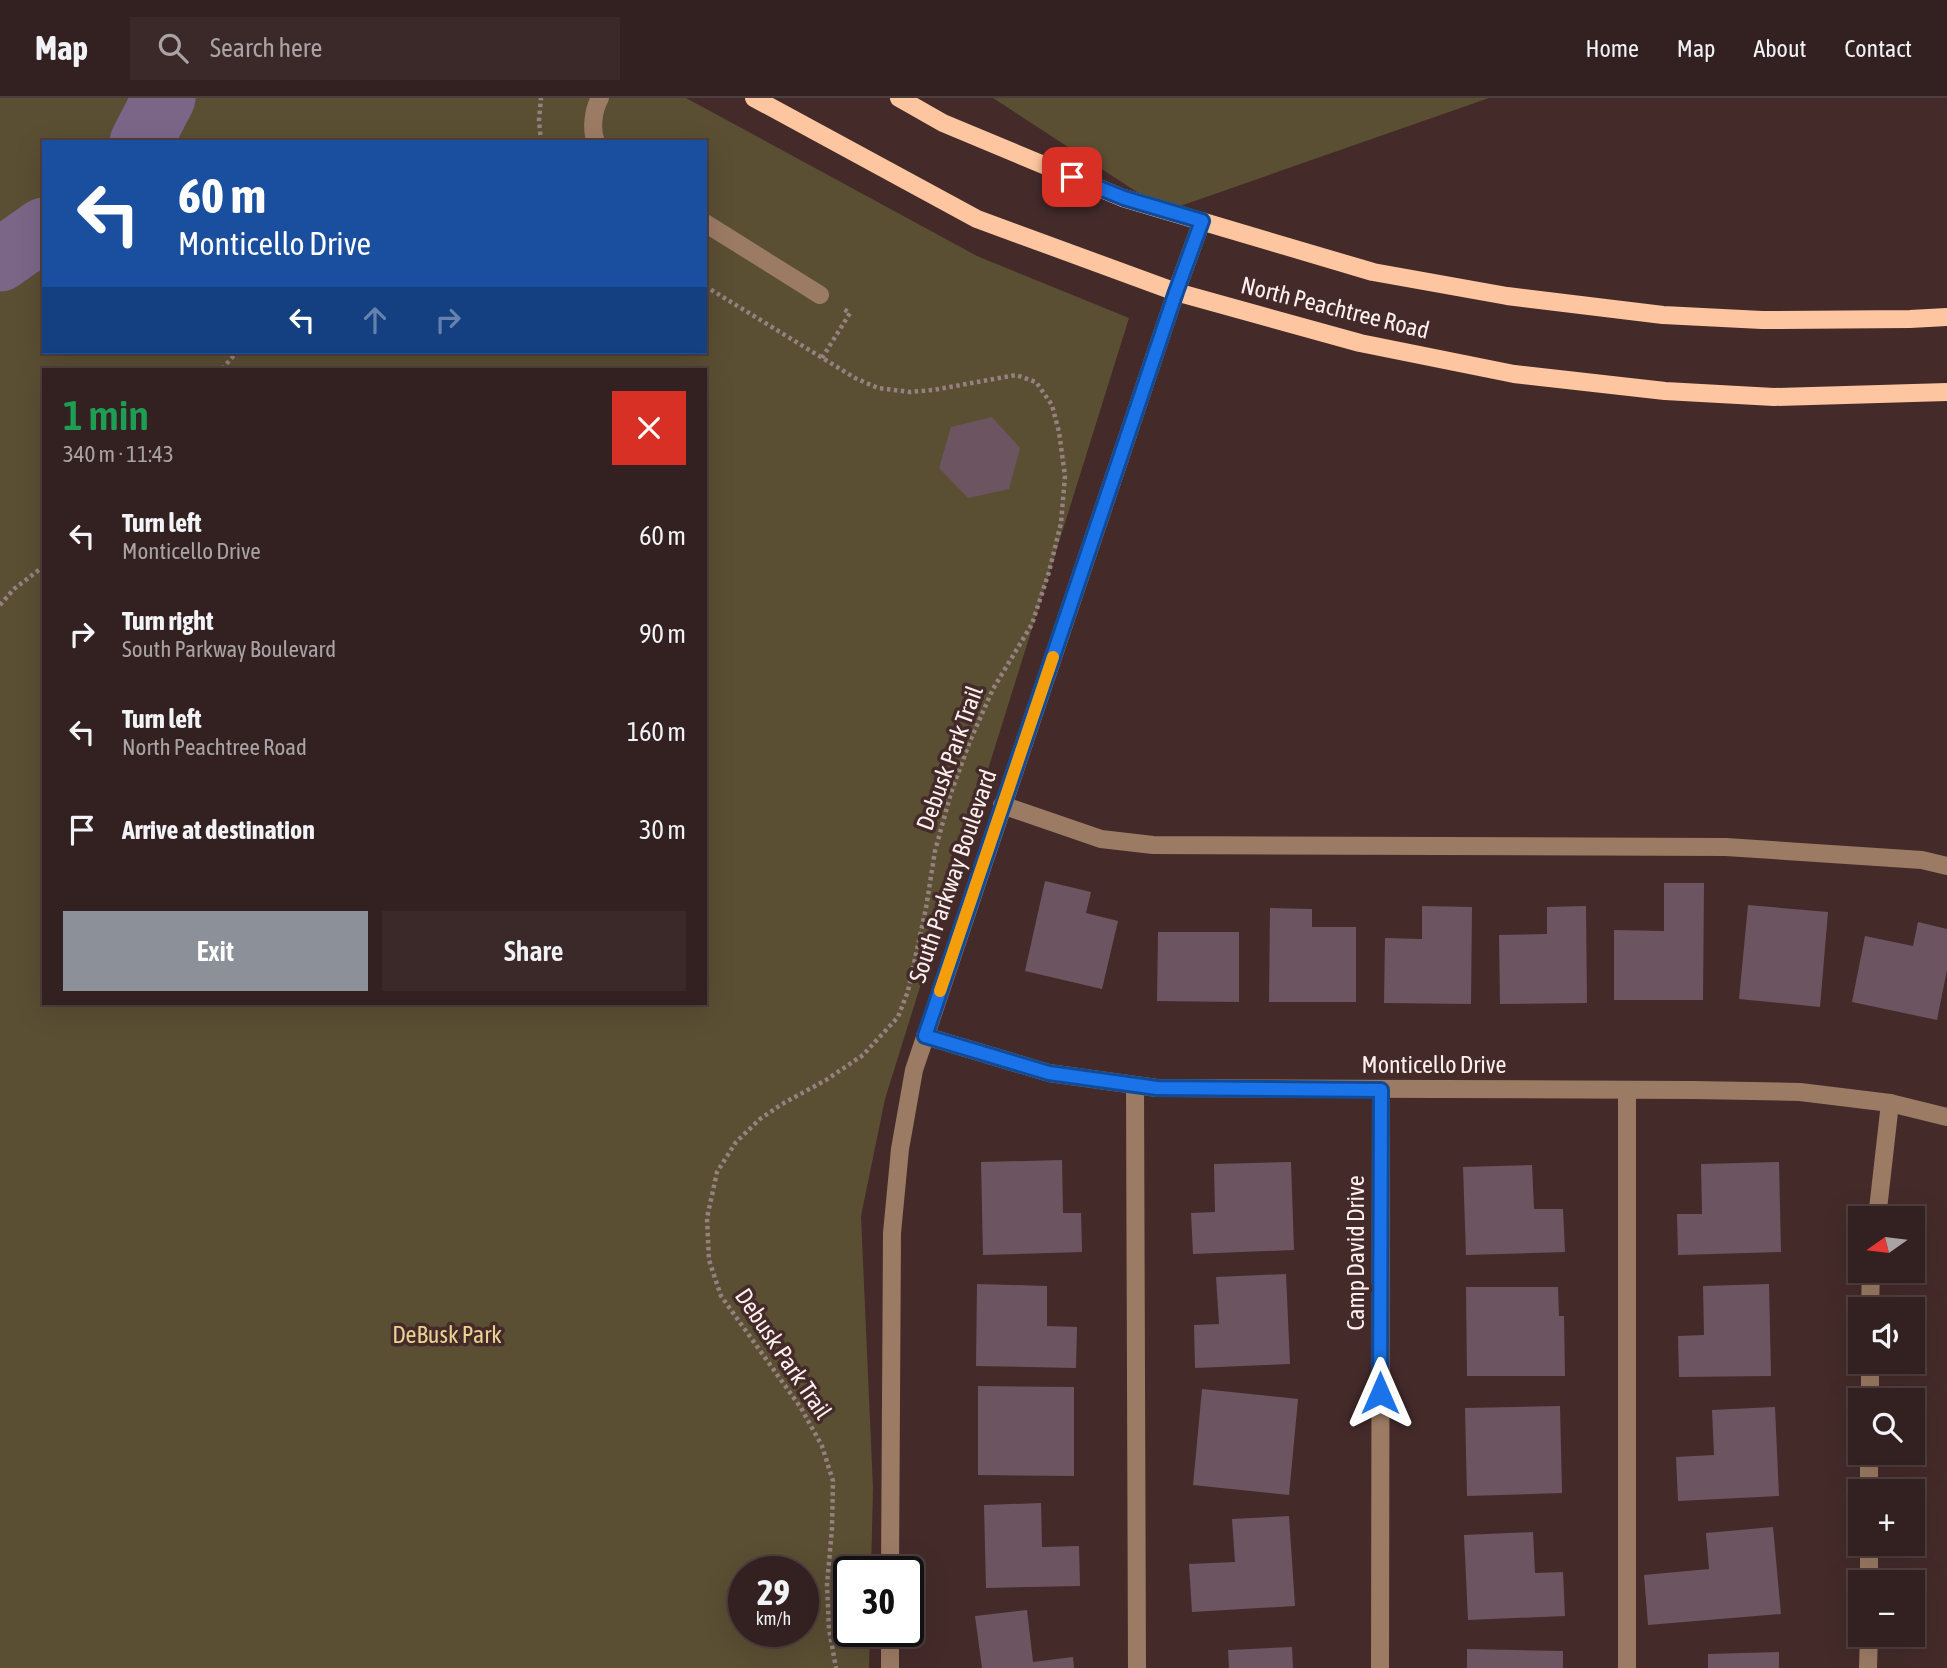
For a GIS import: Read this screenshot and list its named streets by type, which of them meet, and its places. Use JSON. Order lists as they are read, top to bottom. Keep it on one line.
{"streets":{"main road":["North Peachtree Road"],"street":["South Parkway Boulevard","Monticello Drive","Camp David Drive"],"path":["Debusk Park Trail"]},"crossings":[["North Peachtree Road","South Parkway Boulevard"],["South Parkway Boulevard","Monticello Drive"],["Monticello Drive","Camp David Drive"]],"parks":["DeBusk Park"],"north":"left","page":{"header":"Map","search":"Search here","nav":["Home","Map","About","Contact"],"turn":["60 m","Monticello Drive"],"heading":["1 min","340 m · 11:43"],"list":[{"name":"Turn left","note":"Monticello Drive","value":"60 m"},{"name":"Turn right","note":"South Parkway Boulevard","value":"90 m"},{"name":"Turn left","note":"North Peachtree Road","value":"160 m"},{"name":"Arrive at destination","value":"30 m"}],"buttons":["Exit","Share"],"map_buttons":["+","−"],"speed":"29 km/h","limit":"30"}}
